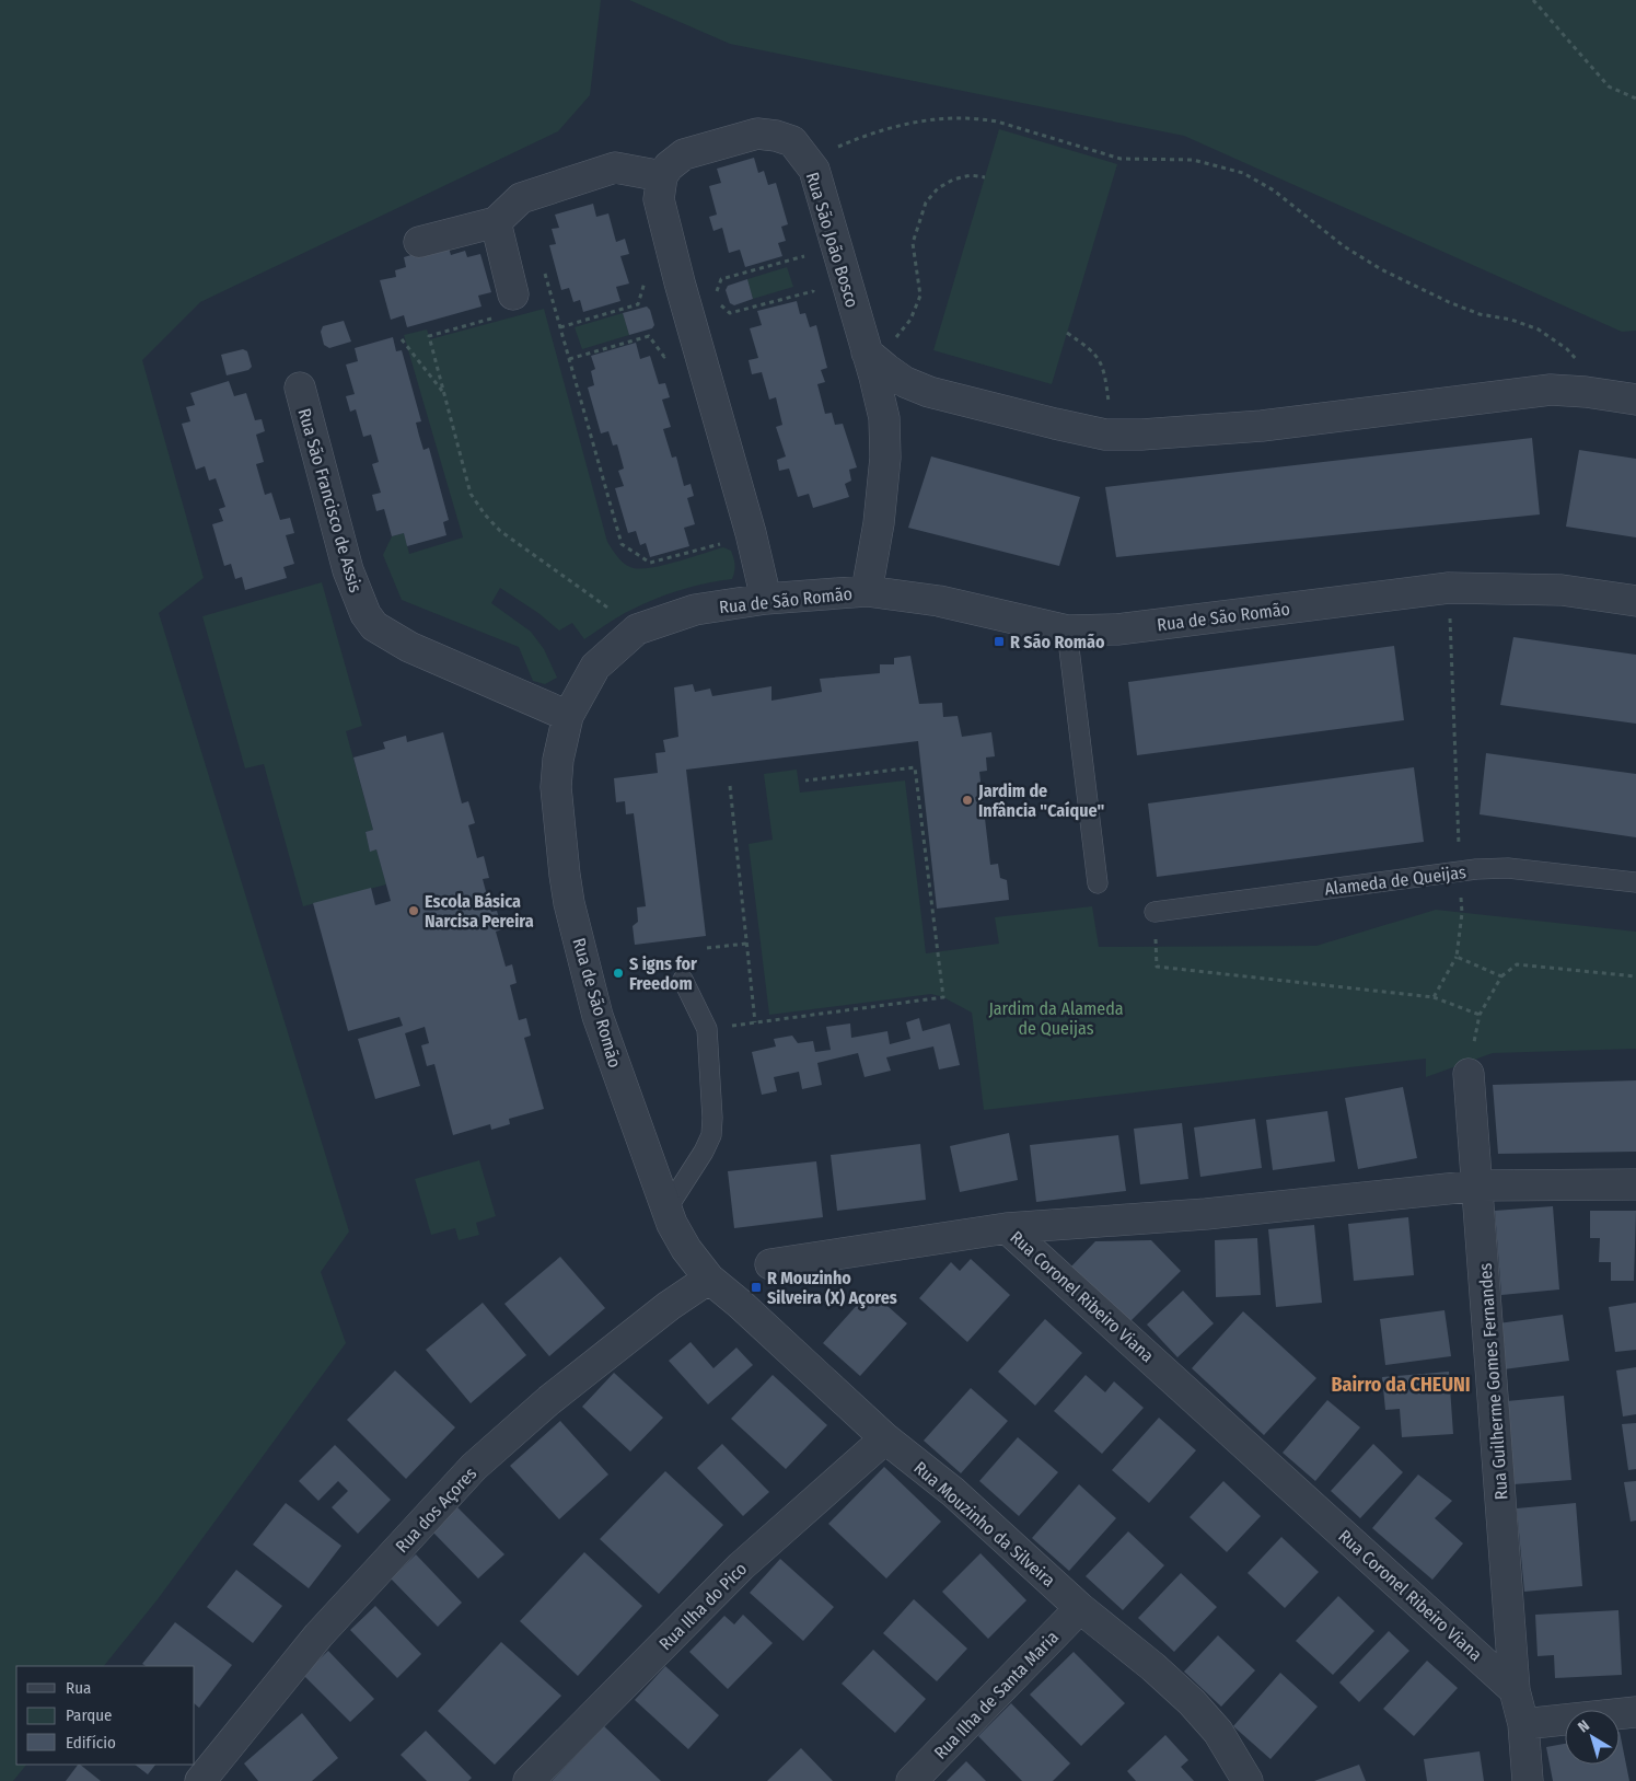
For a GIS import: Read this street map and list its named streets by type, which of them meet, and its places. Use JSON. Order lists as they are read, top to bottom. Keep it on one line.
{"streets":{"street":["Rua São João Bosco","Rua São Francisco de Assis","Rua de São Romão","Rua Coronel Ribeiro Viana","Rua Guilherme Gomes Fernandes","Rua dos Açores","Rua Mouzinho da Silveira","Rua Ilha do Pico","Rua Ilha de Santa Maria"],"lane":["Alameda de Queijas"]},"crossings":[["Rua São João Bosco","Rua de São Romão"],["Rua São Francisco de Assis","Rua de São Romão"],["Rua de São Romão","Rua dos Açores"],["Rua de São Romão","Rua Mouzinho da Silveira"],["Rua Coronel Ribeiro Viana","Rua Guilherme Gomes Fernandes"],["Rua dos Açores","Rua Mouzinho da Silveira"],["Rua Mouzinho da Silveira","Rua Ilha do Pico"],["Rua Mouzinho da Silveira","Rua Ilha de Santa Maria"]],"districts":["Bairro da CHEUNI"],"parks":["Jardim da Alameda de Queijas"],"places":{"transit":["R São Romão","R Mouzinho Silveira (X) Açores"],"other":["Jardim de Infância \"Caíque\"","Escola Básica Narcisa Pereira","S igns for Freedom"]},"legend":["Rua","Parque","Edifício"],"north":"top left"}
